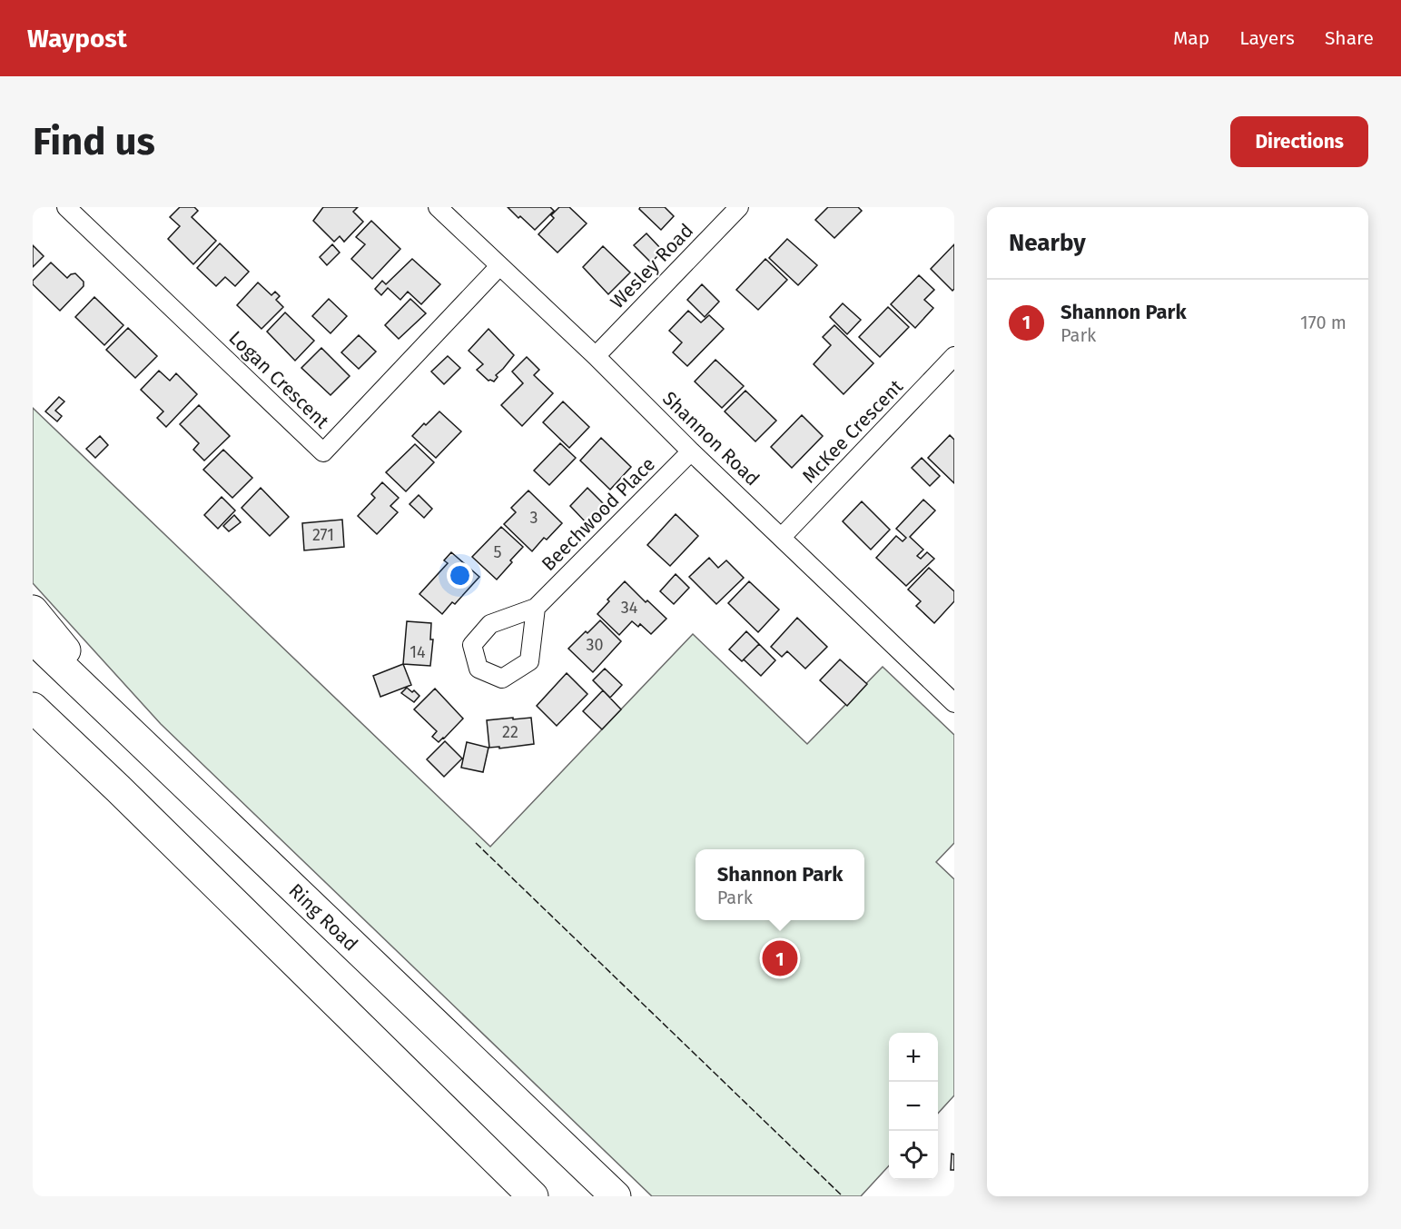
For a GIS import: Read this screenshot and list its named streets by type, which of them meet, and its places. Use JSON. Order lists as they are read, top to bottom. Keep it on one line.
{"streets":{"highway":["Ring Road"],"street":["Wesley Road","Logan Crescent","McKee Crescent","Shannon Road","Beechwood Place"]},"crossings":[["Wesley Road","Shannon Road"],["Logan Crescent","Shannon Road"],["McKee Crescent","Shannon Road"],["Shannon Road","Beechwood Place"]],"house_numbers":["3","271","5","34","30","14","22"],"page":{"header":"Waypost","nav":["Map","Layers","Share"],"buttons":"Directions","title":"Find us","heading":"Nearby","list":[{"mark":"1","name":"Shannon Park","note":"Park","value":"170 m"}],"popup":["Shannon Park","Park"],"pins":"1","map_buttons":["+","−"]}}
